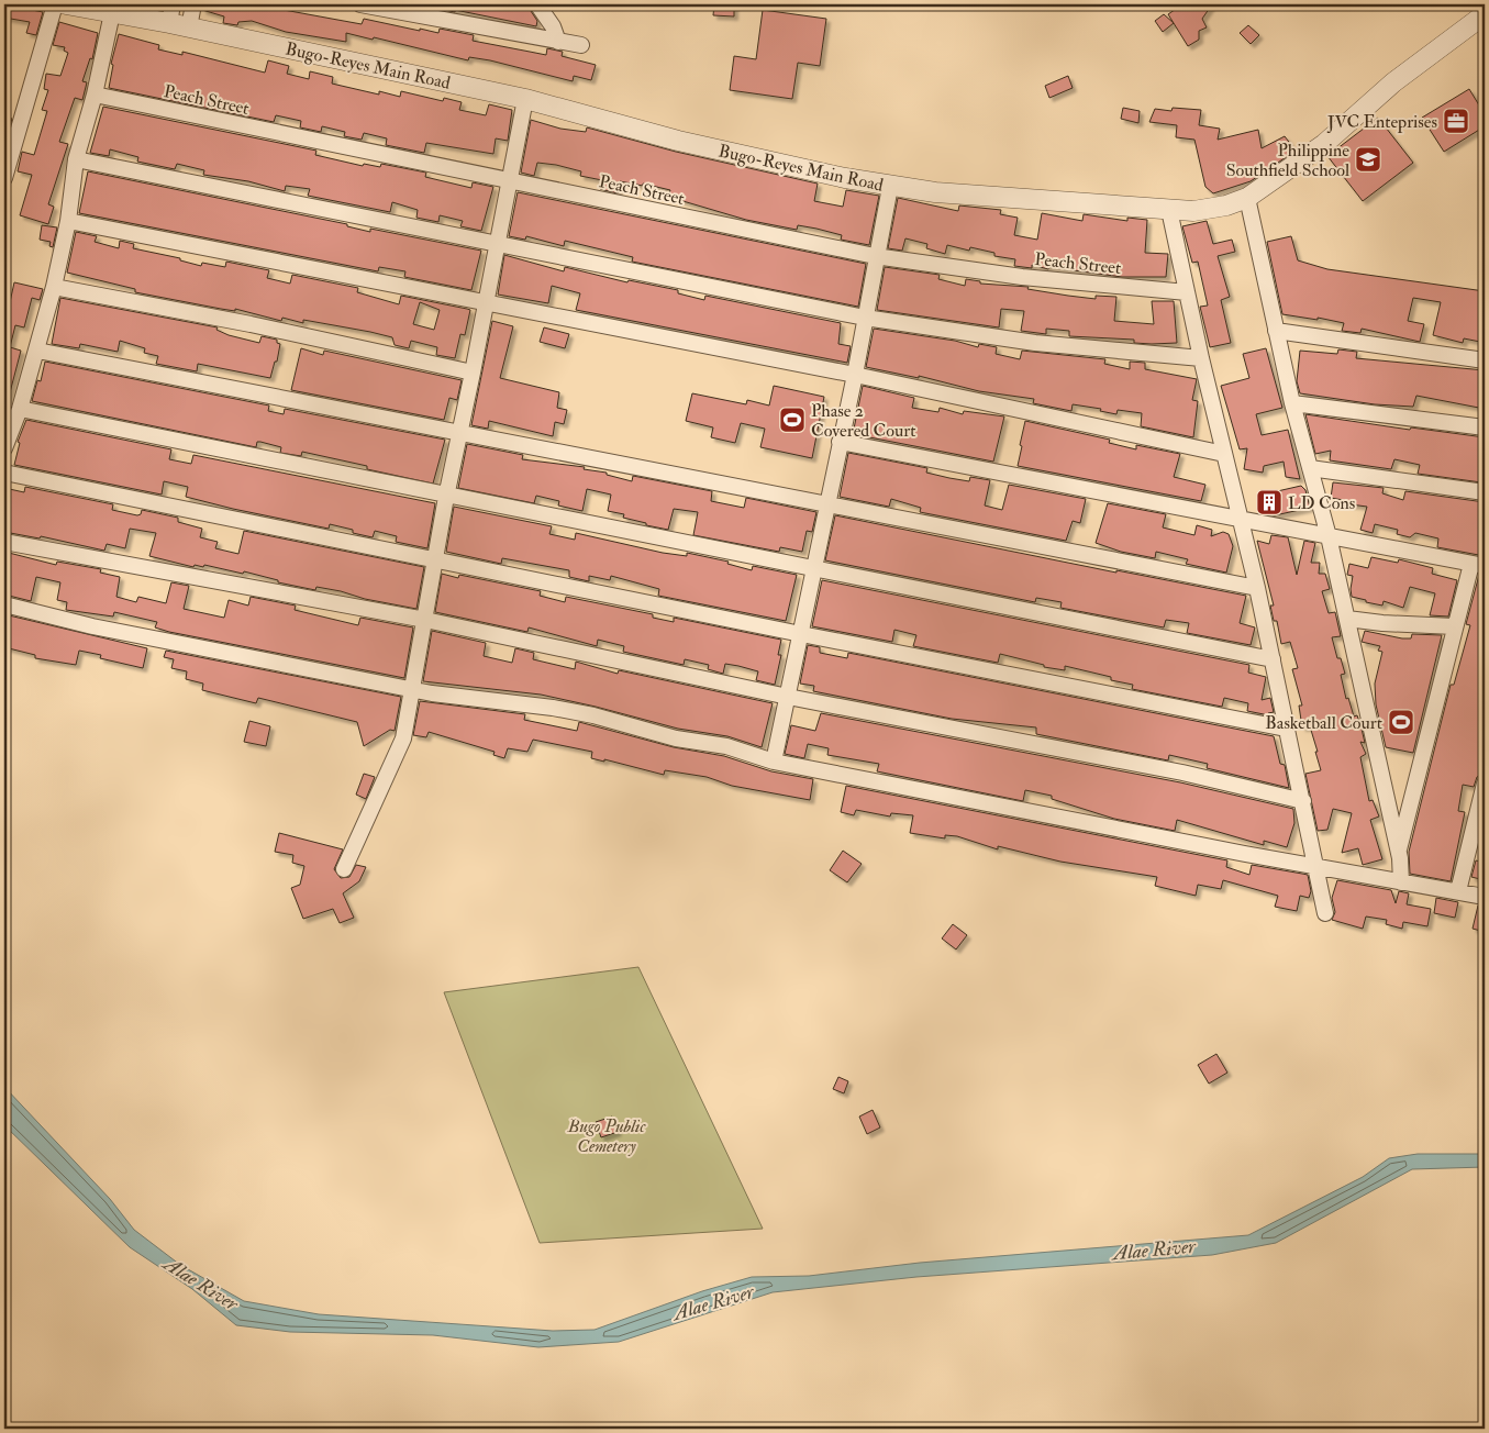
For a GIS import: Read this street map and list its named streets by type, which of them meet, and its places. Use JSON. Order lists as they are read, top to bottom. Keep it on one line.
{"streets":{"street":["Bugo-Reyes Main Road","Peach Street"]},"water":["Alae River"],"parks":["Bugo Public Cemetery"],"places":{"office":["JVC Enteprises"],"school or university":["Philippine Southfield School"],"sports":["Phase 2 Covered Court","Basketball Court"],"building":["LD Cons"]}}
